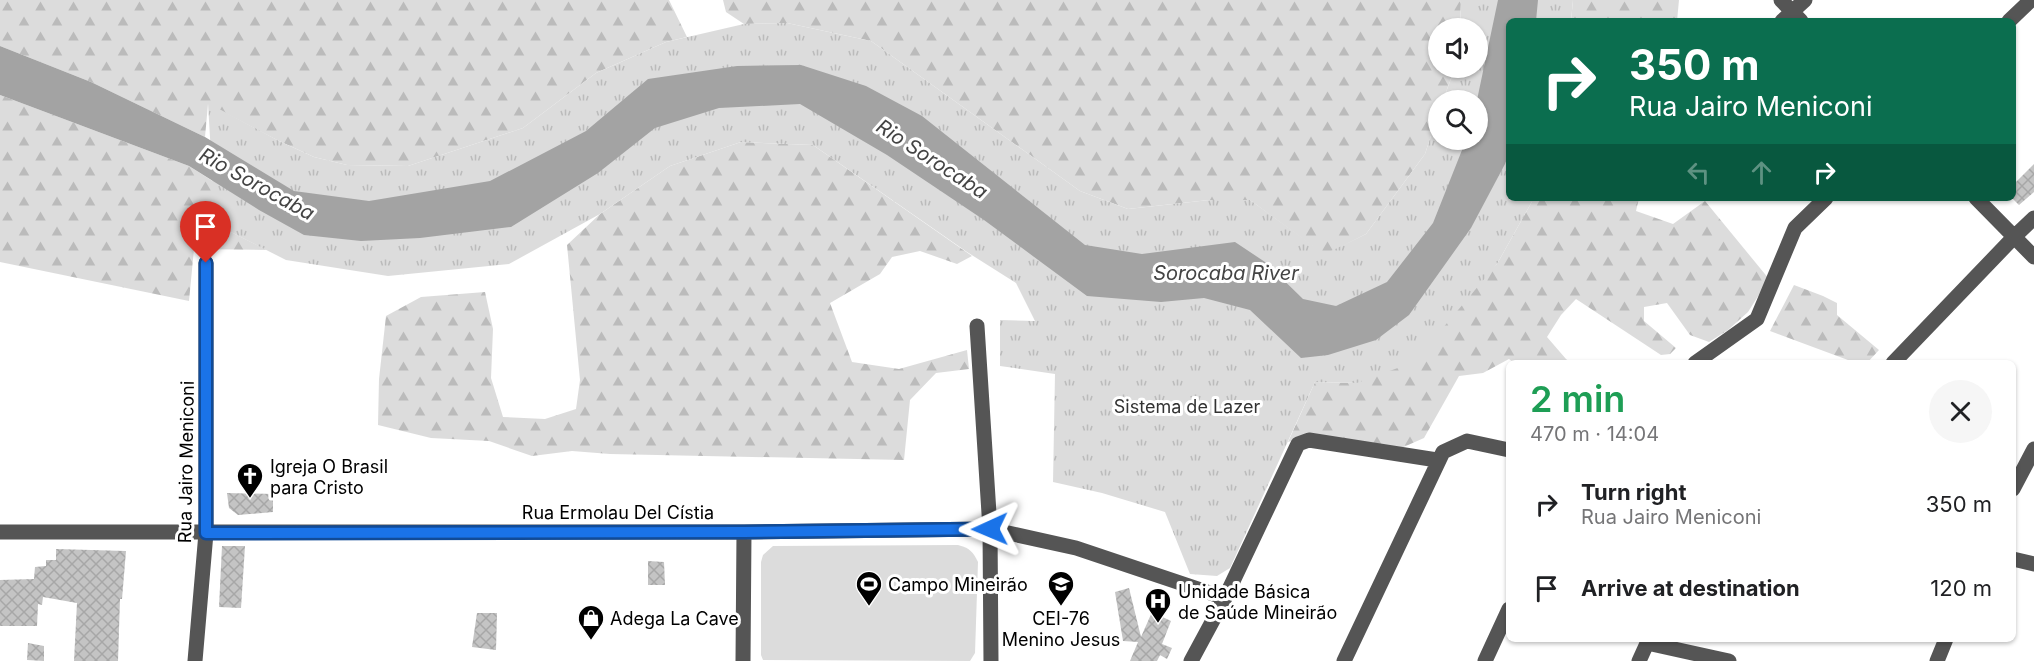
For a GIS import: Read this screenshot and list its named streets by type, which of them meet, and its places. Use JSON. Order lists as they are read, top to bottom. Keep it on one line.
{"streets":{"street":["Rua Jairo Meniconi","Rua Ermolau Del Cístia"]},"crossings":[["Rua Jairo Meniconi","Rua Ermolau Del Cístia"]],"water":["Rio Sorocaba","Sorocaba River"],"parks":["Sistema de Lazer"],"places":{"church":["Igreja O Brasil para Cristo"],"sports":["Campo Mineirão"],"school or university":["CEI-76 Menino Jesus"],"hospital":["Unidade Básica de Saúde Mineirão"],"shop":["Adega La Cave"]},"page":{"turn":["350 m","Rua Jairo Meniconi"],"heading":["2 min","470 m · 14:04"],"list":[{"name":"Turn right","note":"Rua Jairo Meniconi","value":"350 m"},{"name":"Arrive at destination","value":"120 m"}]}}
